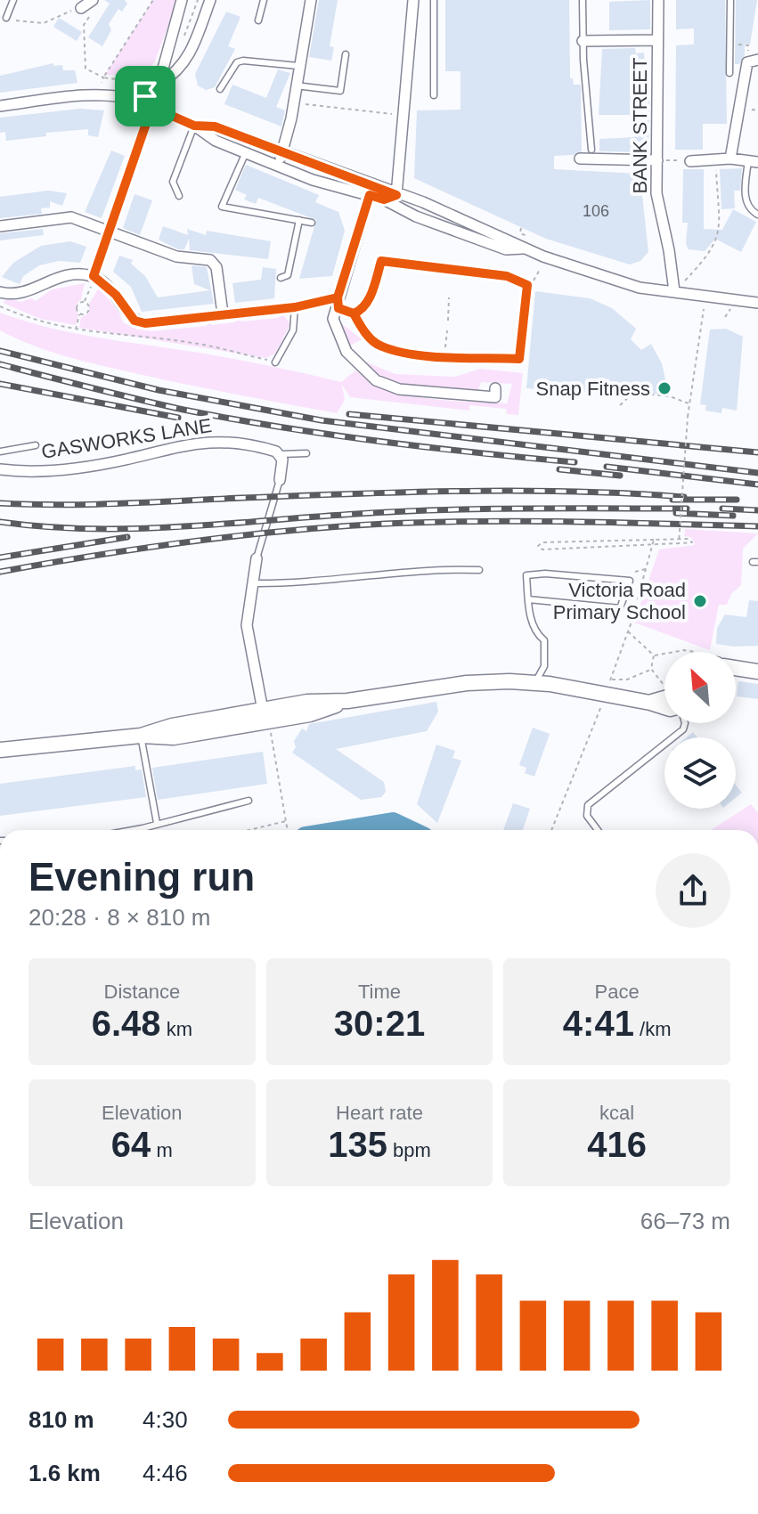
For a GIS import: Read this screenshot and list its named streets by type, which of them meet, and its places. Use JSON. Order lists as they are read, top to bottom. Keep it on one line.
{"streets":{"street":["BANK STREET","GASWORKS LANE"]},"places":["Snap Fitness","Victoria Road Primary School"],"house_numbers":["106"],"north":"top left","page":{"heading":["Evening run","20:28 · 8 × 810 m"],"stats":[["Distance","6.48 km"],["Time","30:21"],["Pace","4:41 /km"],["Elevation","64 m"],["Heart rate","135 bpm"],["kcal","416"]],"chart":["Elevation","66–73 m"],"list":[{"name":"810 m","note":"4:30"},{"name":"1.6 km","note":"4:46"}]}}
